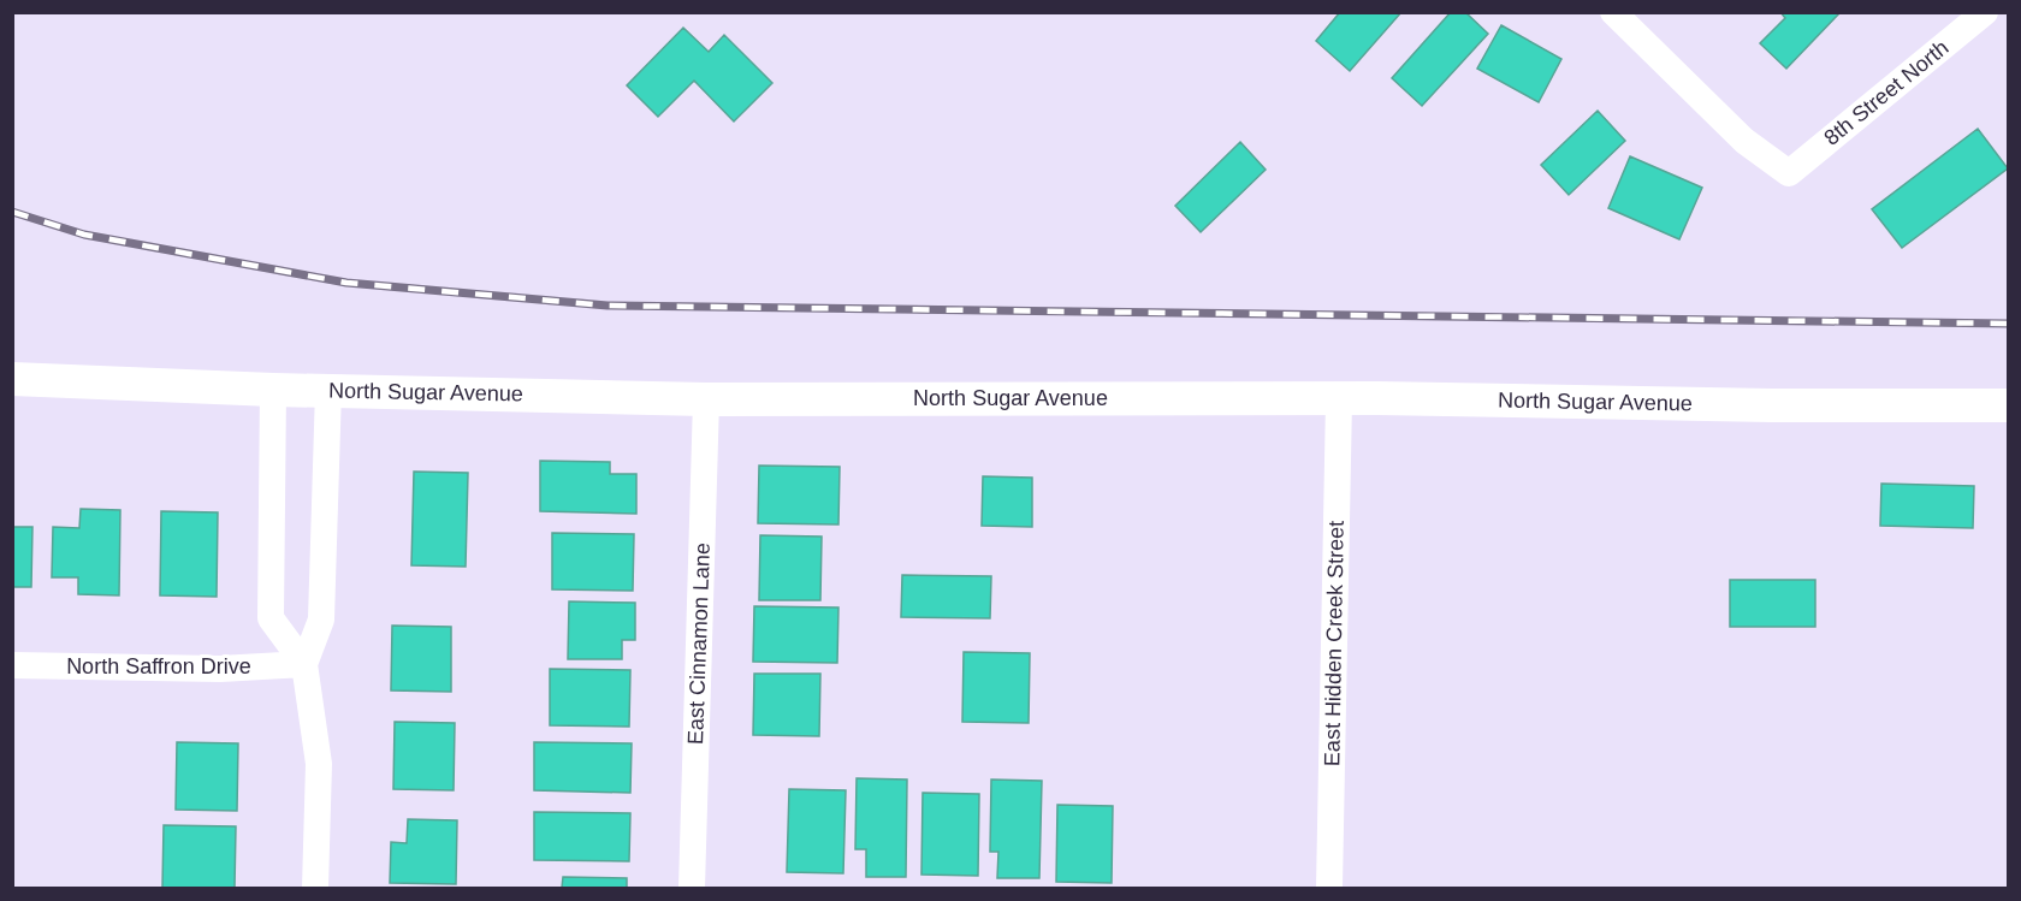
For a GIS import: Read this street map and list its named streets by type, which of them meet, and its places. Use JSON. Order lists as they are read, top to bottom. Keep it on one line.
{"streets":{"street":["8th Street North","North Sugar Avenue","East Cinnamon Lane","East Hidden Creek Street","North Saffron Drive"]},"crossings":[["North Sugar Avenue","East Cinnamon Lane"],["North Sugar Avenue","East Hidden Creek Street"]]}
